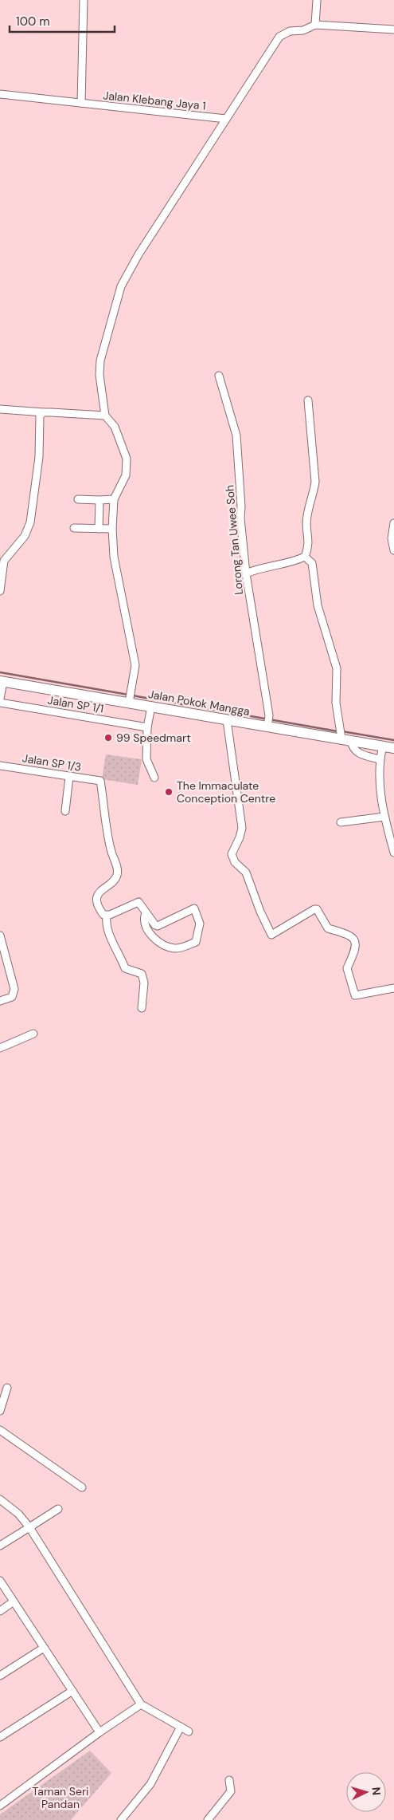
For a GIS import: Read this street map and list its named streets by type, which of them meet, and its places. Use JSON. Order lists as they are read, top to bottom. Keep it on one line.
{"streets":{"main road":["Jalan Pokok Mangga"],"street":["Jalan Klebang Jaya 1","Lorong Tan Uwee Soh","Jalan SP 1/1","Jalan SP 1/3"]},"crossings":[["Lorong Tan Uwee Soh","Jalan Pokok Mangga"]],"parks":["Taman Seri Pandan"],"places":["99 Speedmart","The Immaculate Conception Centre"],"scale_bar":"100 m","north":"right"}
